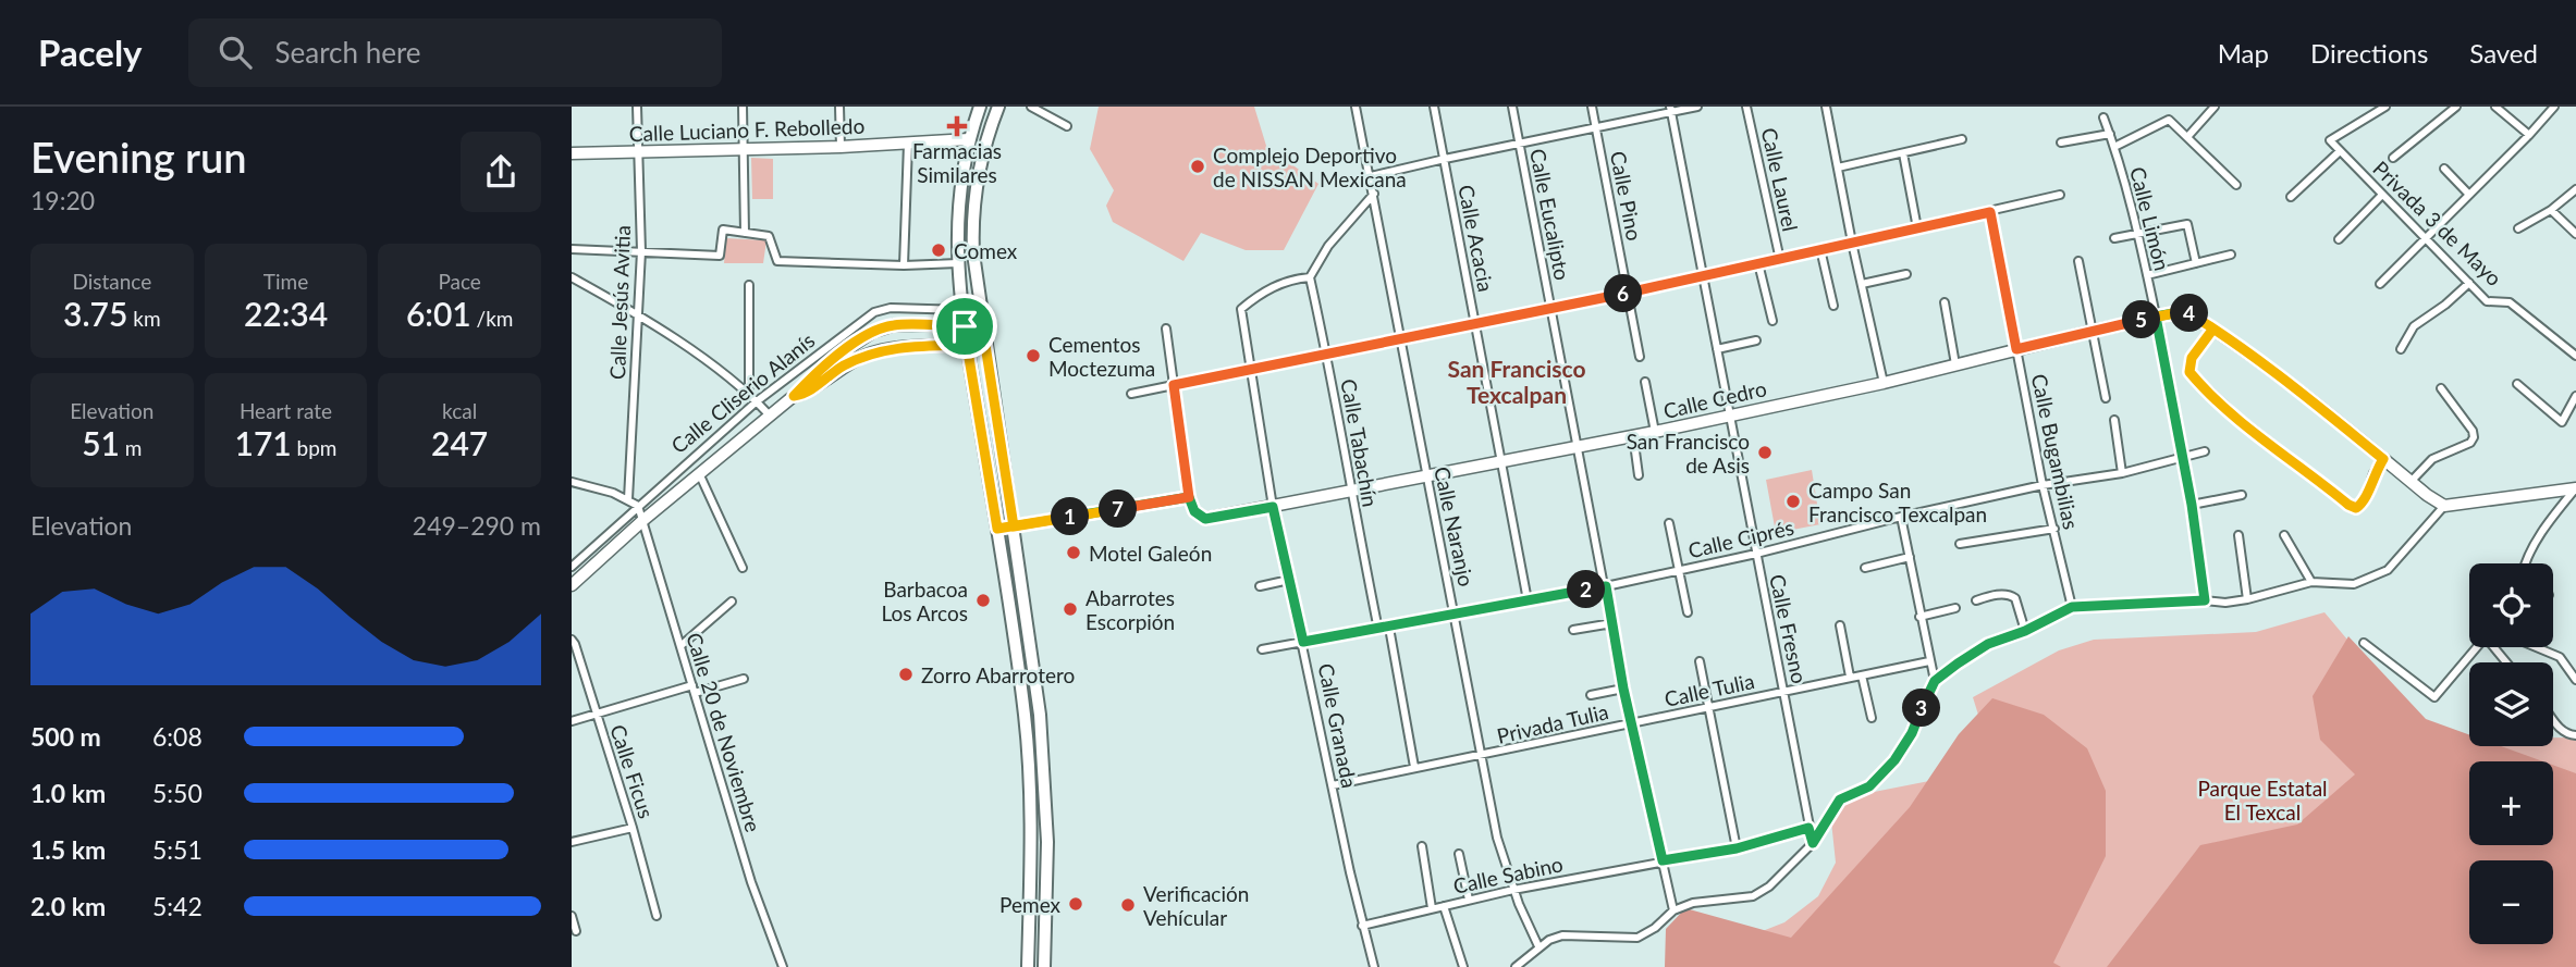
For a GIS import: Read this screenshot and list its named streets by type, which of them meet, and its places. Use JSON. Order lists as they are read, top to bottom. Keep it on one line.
{"streets":{"street":["Calle Luciano F. Rebolledo","Calle Laurel","Calle Pino","Calle Eucalipto","Calle Limón","Privada 3 de Mayo","Calle Acacia","Calle Jesús Avitia","Calle Cliserio Alanís","Calle Cedro","Calle Tabachín","Calle Bugambilias","Calle Naranjo","Calle Ciprés","Calle Fresno","Calle Tulia","Privada Tulia","Calle Granada","Calle 20 de Noviembre","Calle Ficus","Calle Sabino"]},"crossings":[["Calle Luciano F. Rebolledo","Calle Jesús Avitia"],["Calle Eucalipto","Calle Cedro"],["Calle Eucalipto","Calle Ciprés"],["Calle Eucalipto","Calle Tulia"],["Calle Eucalipto","Privada Tulia"],["Calle Eucalipto","Calle Sabino"],["Calle Limón","Calle Cedro"],["Calle Limón","Calle Ciprés"],["Calle Acacia","Calle Cedro"],["Calle Acacia","Calle Ciprés"],["Calle Cliserio Alanís","Calle 20 de Noviembre"],["Calle Cedro","Calle Tabachín"],["Calle Cedro","Calle Bugambilias"],["Calle Cedro","Calle Naranjo"],["Calle Cedro","Calle Fresno"],["Calle Cedro","Calle Granada"],["Calle Tabachín","Calle Ciprés"],["Calle Tabachín","Calle Granada"],["Calle Bugambilias","Calle Ciprés"],["Calle Naranjo","Calle Ciprés"],["Calle Naranjo","Privada Tulia"],["Calle Naranjo","Calle Sabino"],["Calle Ciprés","Calle Fresno"],["Calle Ciprés","Calle Granada"],["Calle Fresno","Calle Tulia"],["Calle Fresno","Calle Sabino"],["Calle Tulia","Privada Tulia"],["Calle Granada","Calle Sabino"]],"districts":["San Francisco Texcalpan"],"parks":["Parque Estatal El Texcal"],"places":{"health":["Farmacias Similares"],"other":["Complejo Deportivo de NISSAN Mexicana","Comex","Cementos Moctezuma","San Francisco de Asis","Campo San Francisco Texcalpan","Motel Galeón","Barbacoa Los Arcos","Abarrotes Escorpión","Zorro Abarrotero","Pemex","Verificación Vehícular"]},"page":{"header":"Pacely","search":"Search here","nav":["Map","Directions","Saved"],"heading":["Evening run","19:20"],"stats":[["Distance","3.75 km"],["Time","22:34"],["Pace","6:01 /km"],["Elevation","51 m"],["Heart rate","171 bpm"],["kcal","247"]],"pins":["6","4","5","7","1","2","3"],"chart":["Elevation","249–290 m"],"map_buttons":["+","−"],"list":[{"name":"500 m","note":"6:08"},{"name":"1.0 km","note":"5:50"},{"name":"1.5 km","note":"5:51"},{"name":"2.0 km","note":"5:42"}]}}
